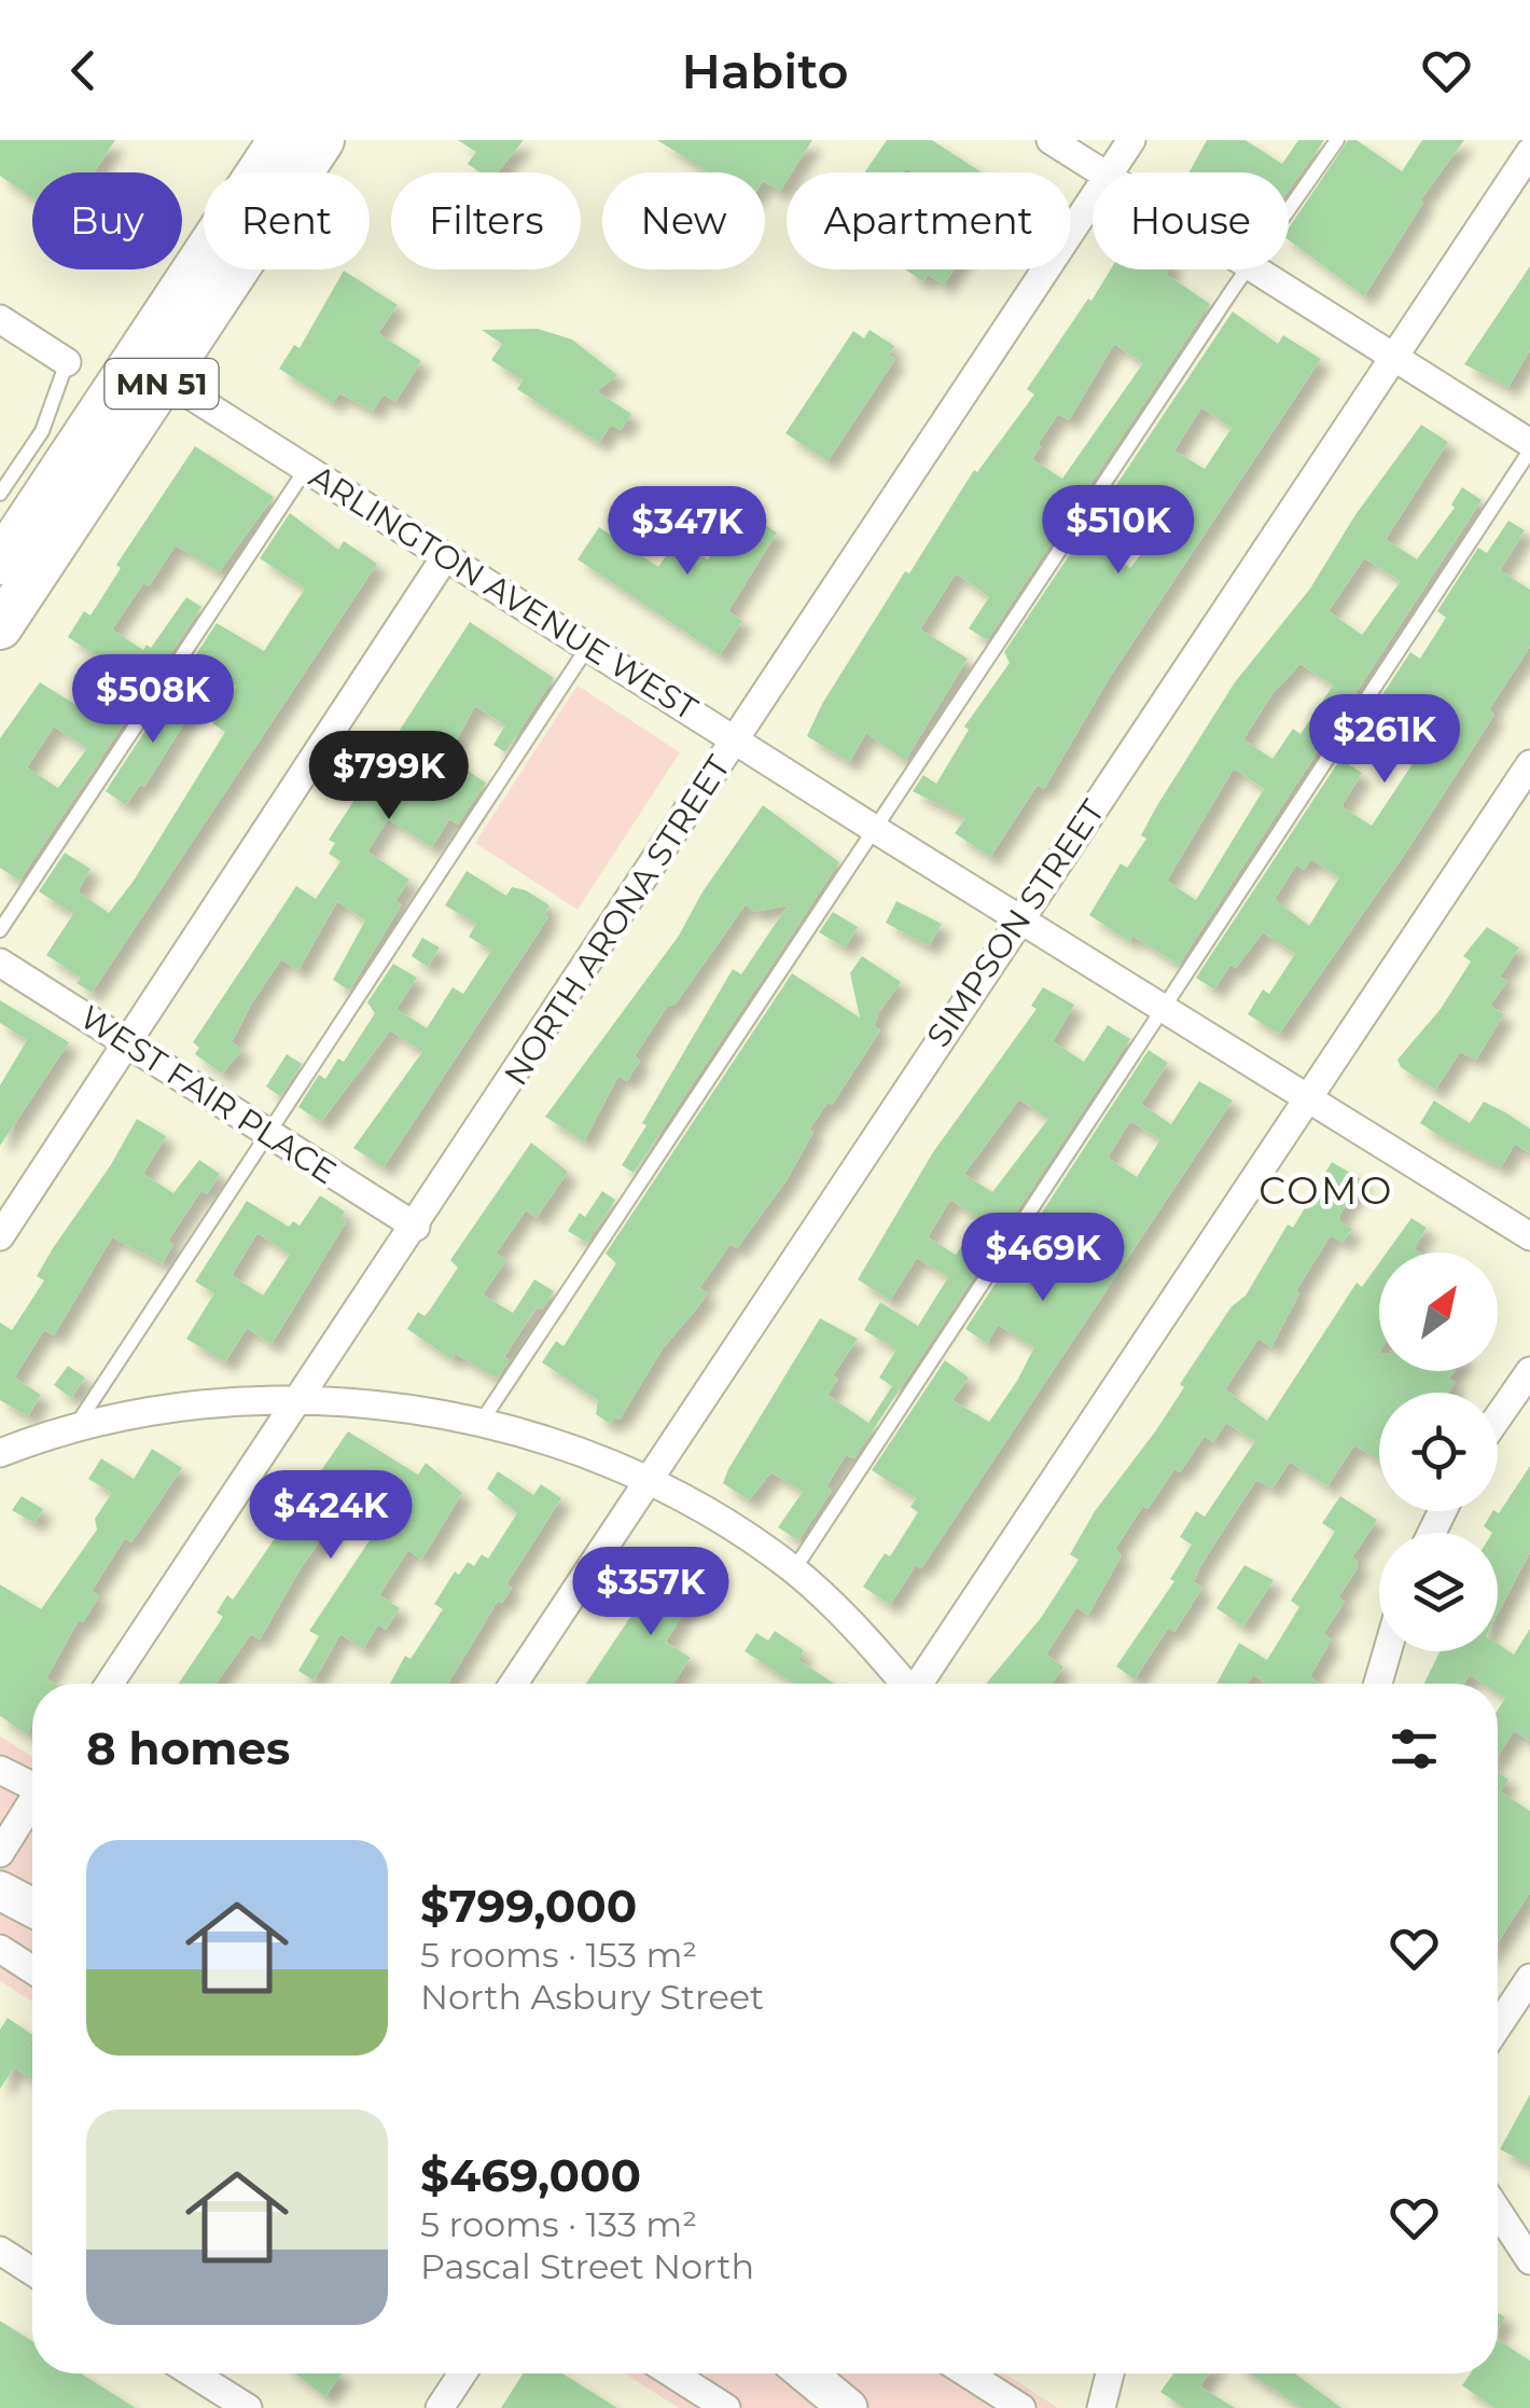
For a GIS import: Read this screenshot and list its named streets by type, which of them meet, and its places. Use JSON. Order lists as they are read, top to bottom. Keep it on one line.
{"streets":{"main road":["MN 51"],"street":["ARLINGTON AVENUE WEST","NORTH ARONA STREET","SIMPSON STREET","WEST FAIR PLACE"]},"crossings":[["MN 51","ARLINGTON AVENUE WEST"],["ARLINGTON AVENUE WEST","NORTH ARONA STREET"],["ARLINGTON AVENUE WEST","SIMPSON STREET"],["NORTH ARONA STREET","WEST FAIR PLACE"]],"districts":["COMO"],"north":"top right","page":{"header":"Habito","chip":["Buy","Rent","Filters","New","Apartment","House"],"price":["$510K","$347K","$508K","$261K","$799K","$469K","$424K","$357K"],"heading":"8 homes","list":[{"name":"$799,000","note":"5 rooms · 153 m² · North Asbury Street"},{"name":"$469,000","note":"5 rooms · 133 m² · Pascal Street North"}]}}
